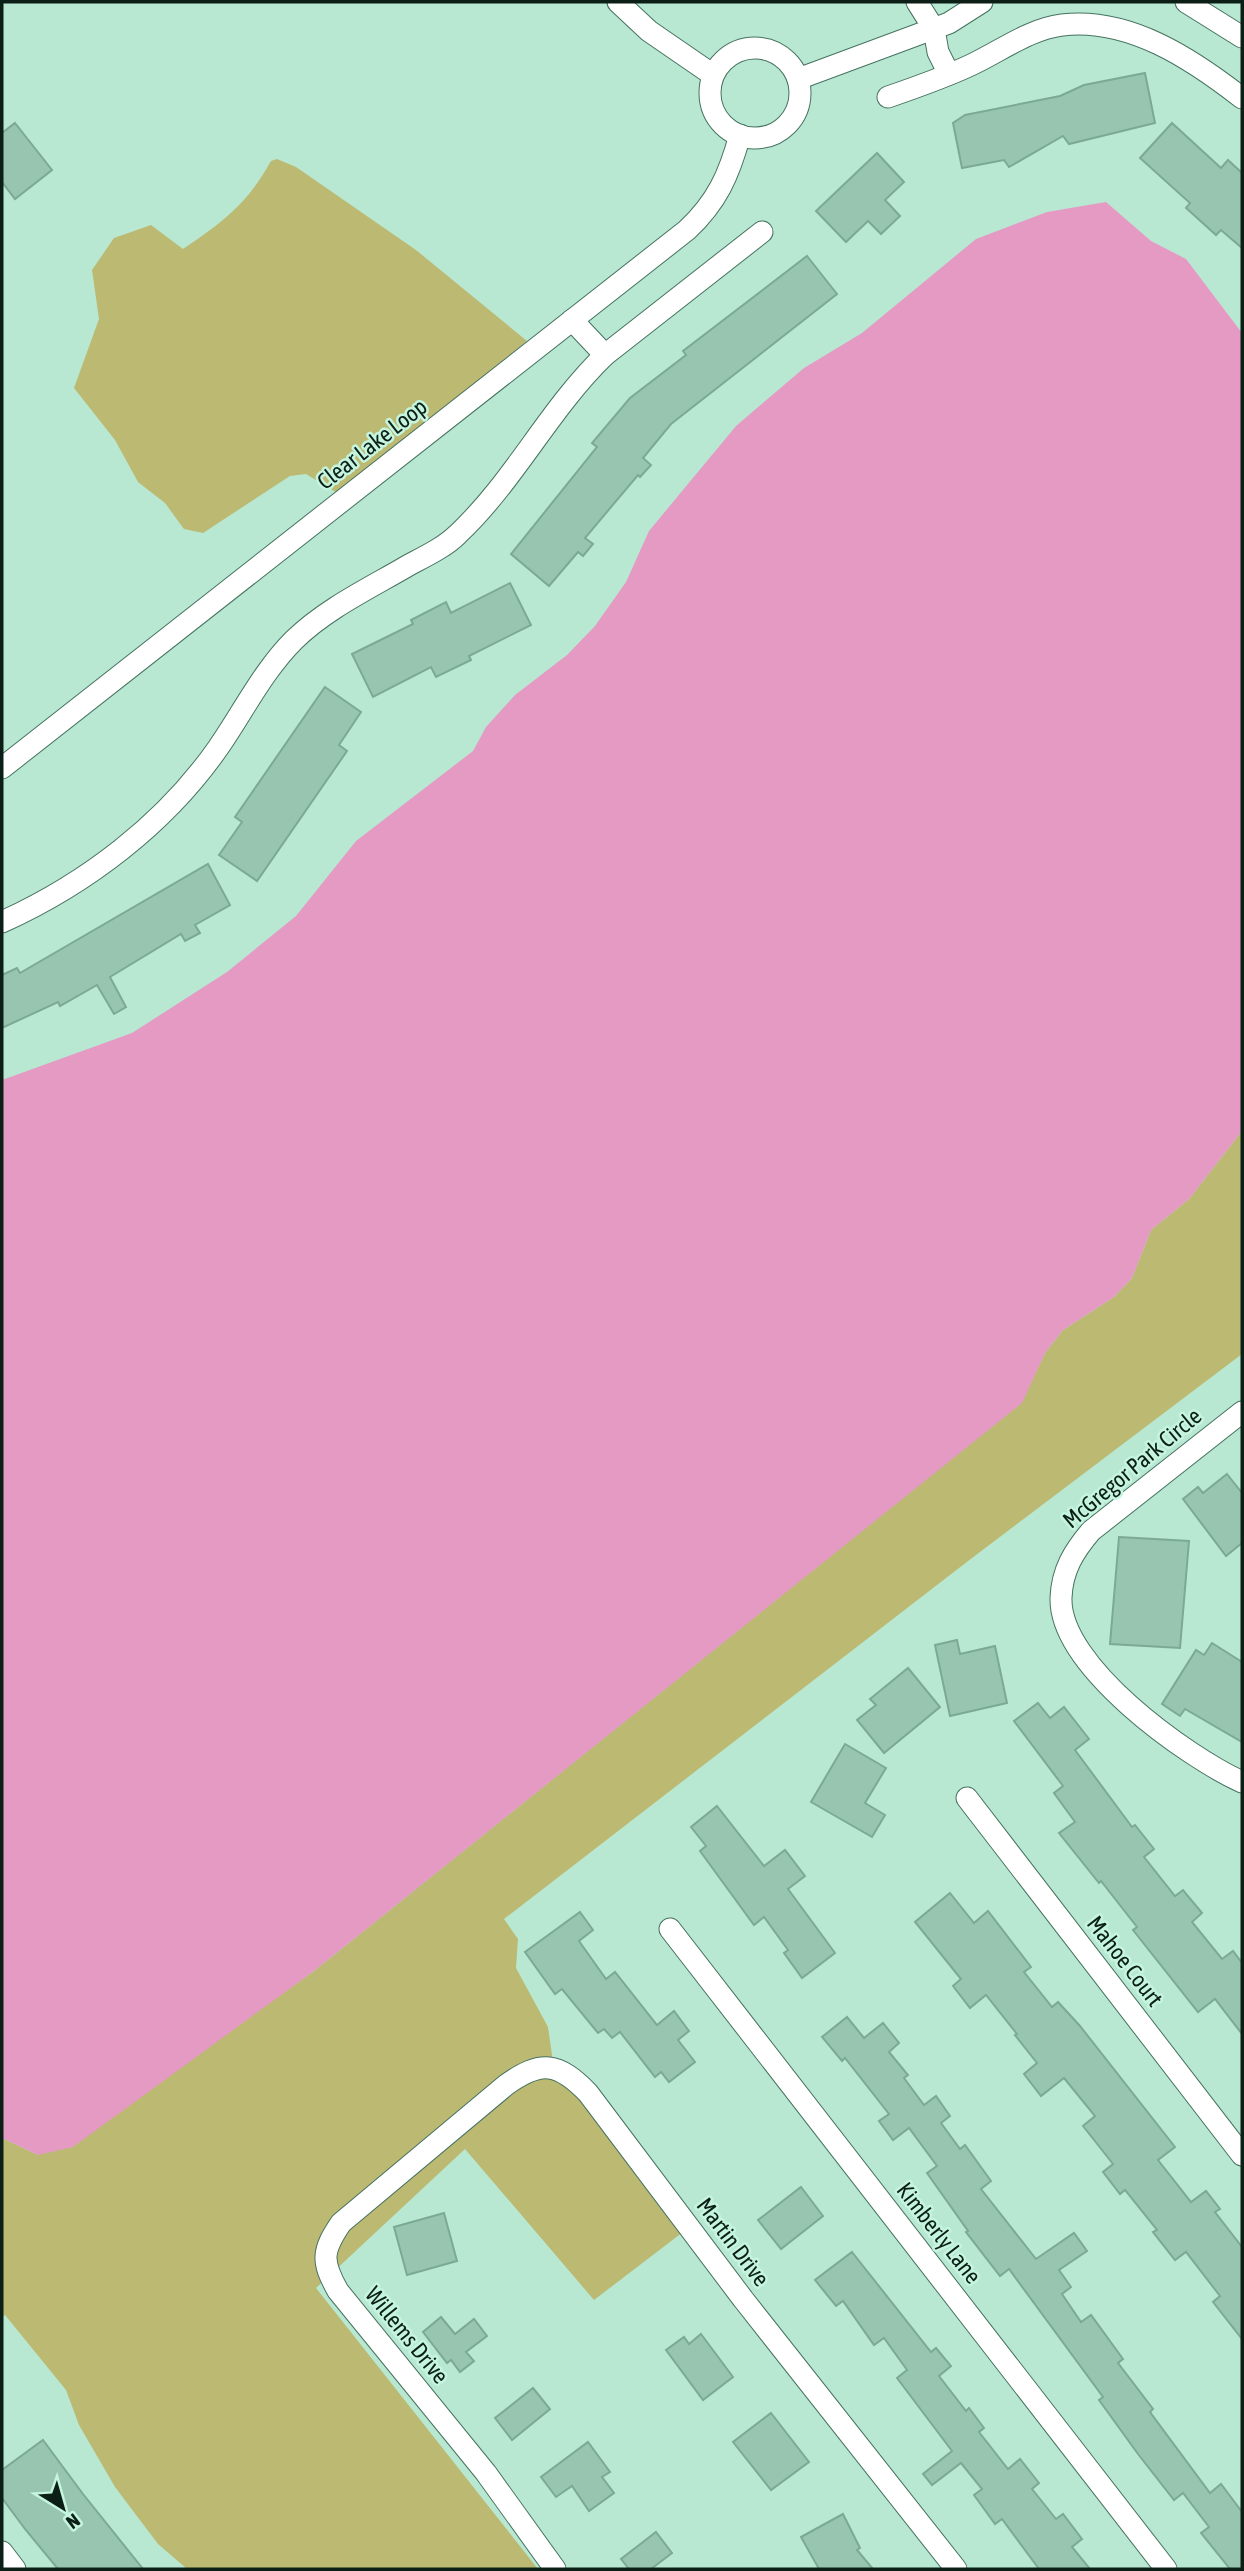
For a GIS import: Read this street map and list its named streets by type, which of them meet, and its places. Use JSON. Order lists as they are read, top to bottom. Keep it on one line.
{"streets":{"street":["Clear Lake Loop","McGregor Park Circle","Mahoe Court","Kimberly Lane","Martin Drive","Willems Drive"]},"crossings":[["Martin Drive","Willems Drive"]],"north":"bottom right"}
